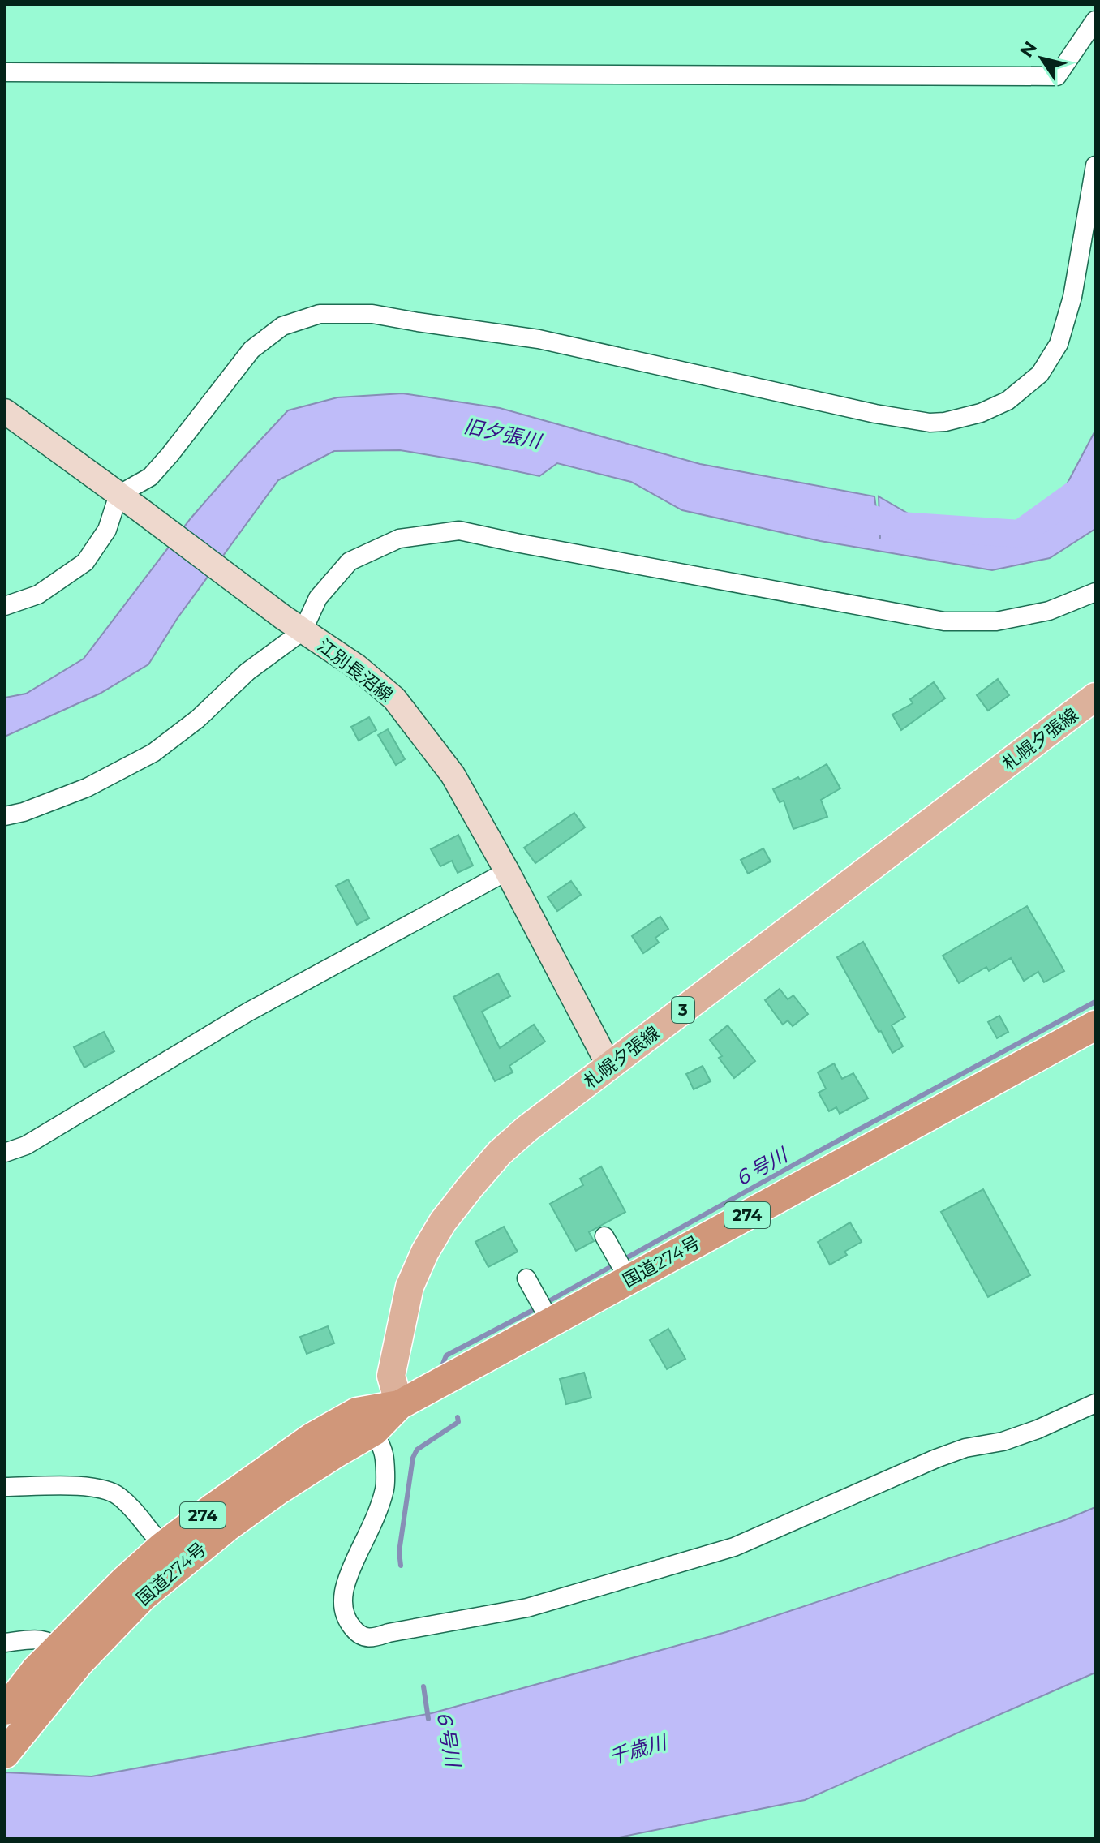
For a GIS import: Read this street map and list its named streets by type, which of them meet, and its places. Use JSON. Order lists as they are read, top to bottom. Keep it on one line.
{"streets":{"highway":["274","国道274号"],"main road":["江別長沼線","札幌夕張線","3"]},"crossings":[["江別長沼線","札幌夕張線"],["札幌夕張線","国道274号"]],"water":["旧夕張川","６号川","千歳川"],"north":"top left"}
